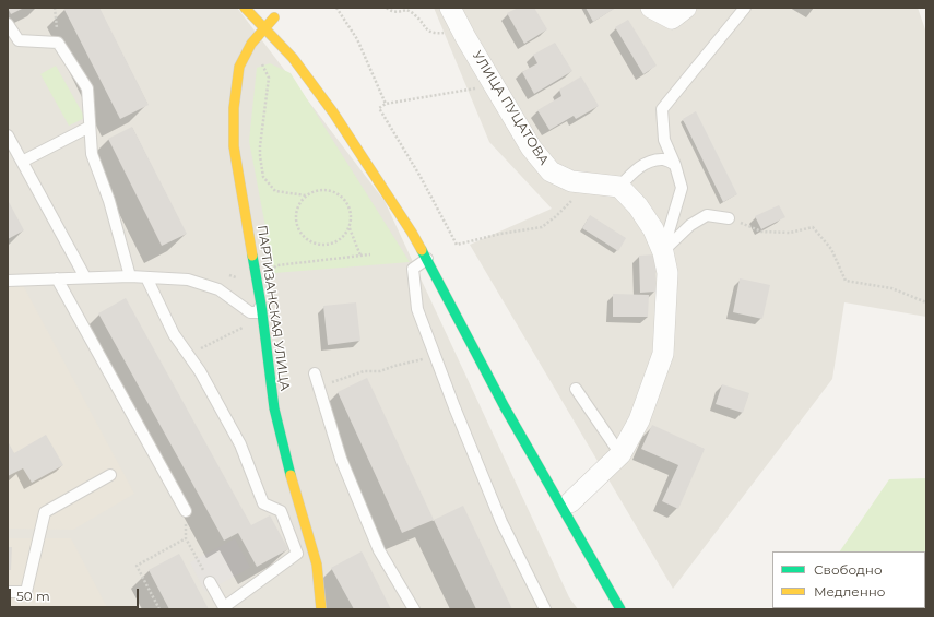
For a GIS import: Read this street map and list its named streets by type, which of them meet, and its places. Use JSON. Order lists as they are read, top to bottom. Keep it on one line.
{"streets":{"main road":["ПАРТИЗАНСКАЯ УЛИЦА"],"street":["УЛИЦА ПУЦАТОВА"]},"legend":["Свободно","Медленно"],"scale_bar":"50 m"}
